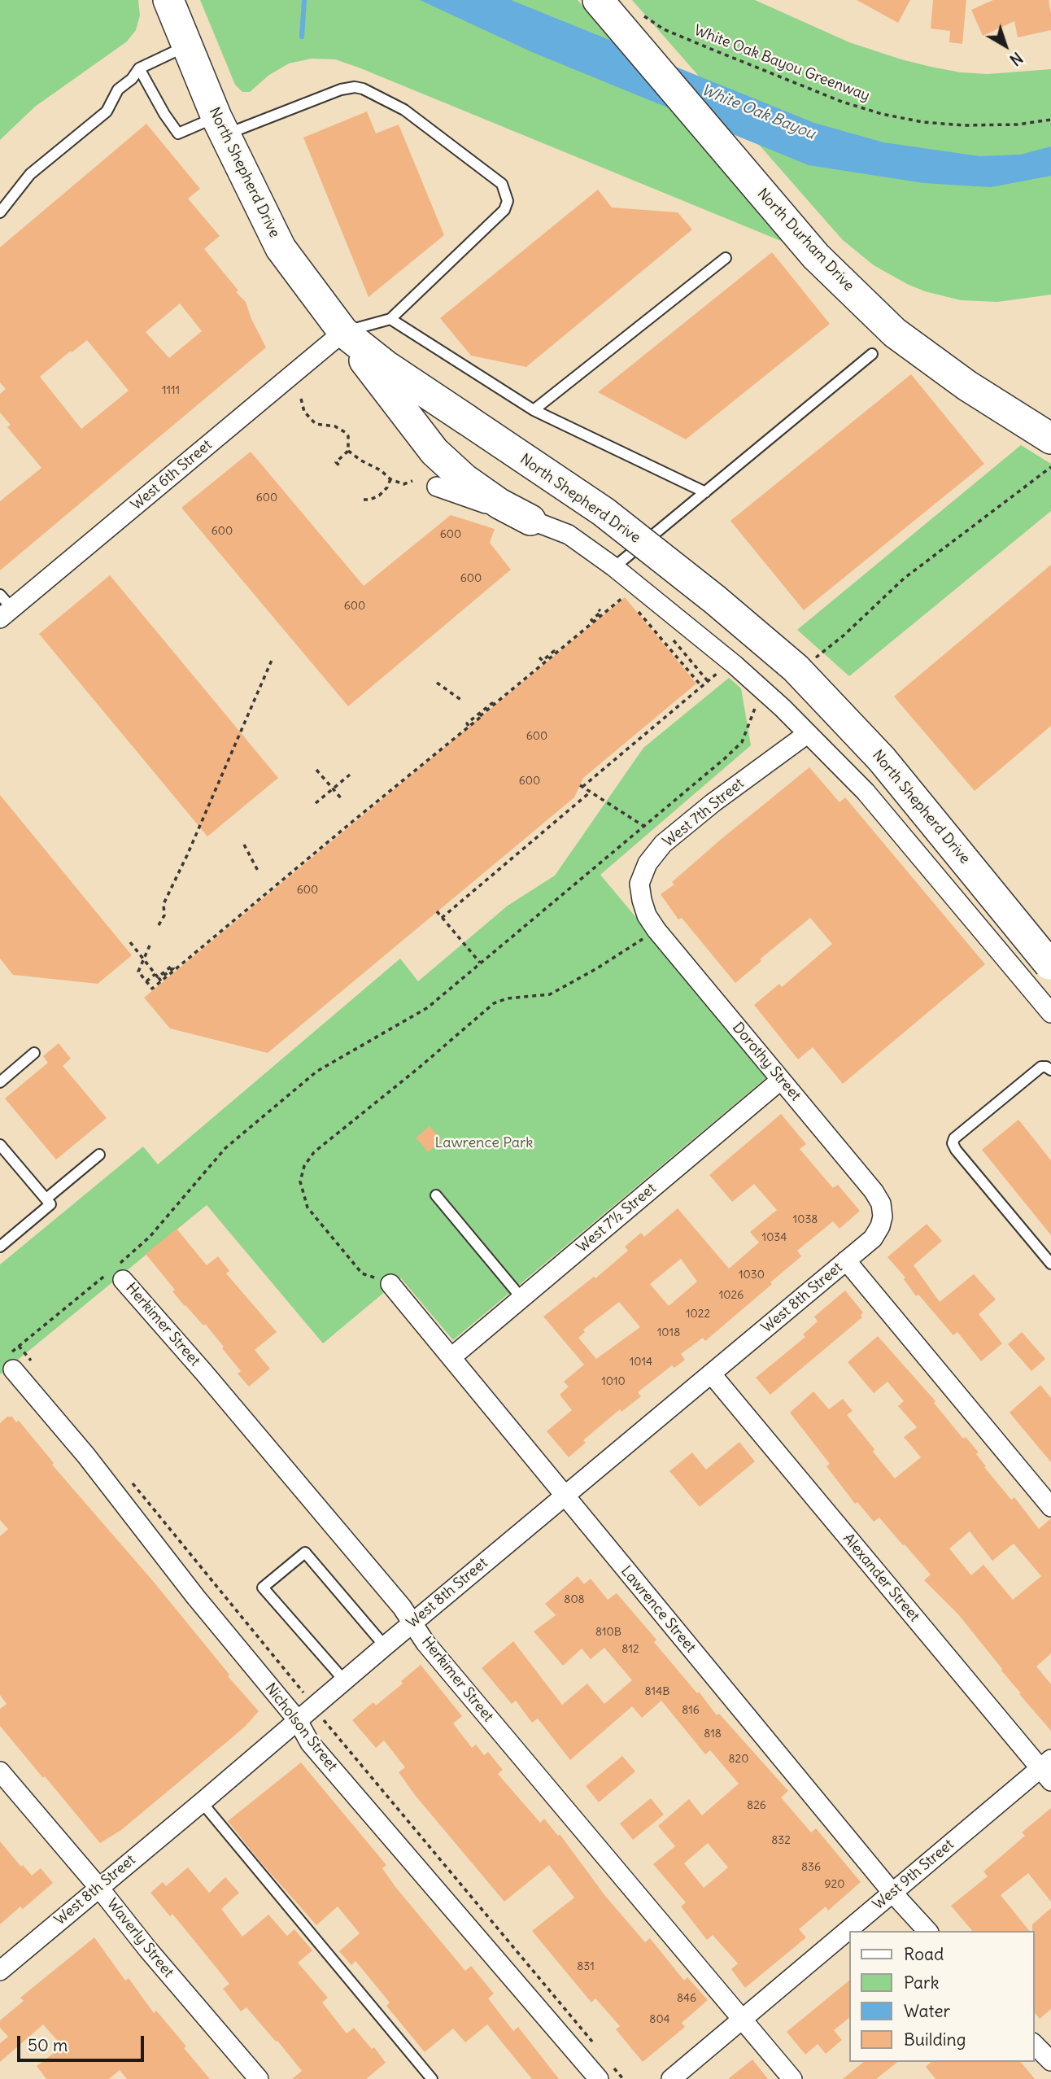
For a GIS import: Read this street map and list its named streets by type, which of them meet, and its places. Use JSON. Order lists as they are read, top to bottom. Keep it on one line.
{"streets":{"main road":["North Shepherd Drive","North Durham Drive"],"street":["West 6th Street","West 7th Street","Dorothy Street","West 7½ Street","West 8th Street","Herkimer Street","Alexander Street","Lawrence Street","Nicholson Street","West 9th Street","Waverly Street"],"path":["White Oak Bayou Greenway"]},"crossings":[["North Shepherd Drive","West 6th Street"],["West 7th Street","Dorothy Street"],["Dorothy Street","West 7½ Street"],["Dorothy Street","West 8th Street"],["West 7½ Street","Lawrence Street"],["West 8th Street","Herkimer Street"],["West 8th Street","Alexander Street"],["West 8th Street","Lawrence Street"],["West 8th Street","Nicholson Street"],["West 8th Street","Waverly Street"],["Herkimer Street","West 9th Street"],["Alexander Street","West 9th Street"],["Lawrence Street","West 9th Street"]],"water":["White Oak Bayou"],"parks":["Lawrence Park"],"house_numbers":["1111","600","600","600","600","600","600","600","600","1038","1034","1030","1026","1022","1018","1014","1010","808","810B","812","814B","816","818","820","826","832","836","920","831","846","804"],"legend":["Road","Park","Water","Building"],"scale_bar":"50 m","north":"bottom right"}
